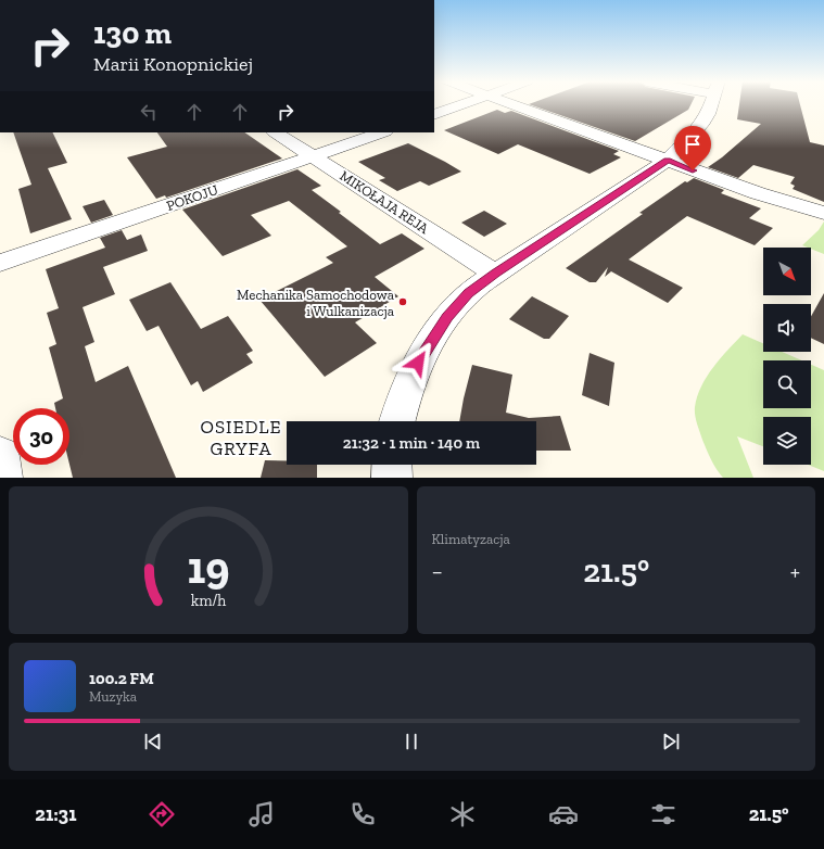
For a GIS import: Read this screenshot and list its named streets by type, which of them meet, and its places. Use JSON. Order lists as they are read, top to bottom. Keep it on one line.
{"streets":{"street":["POKOJU","MIKOŁAJA REJA"]},"crossings":[["POKOJU","MIKOŁAJA REJA"]],"districts":["OSIEDLE GRYFA"],"places":["Mechanika Samochodowa i Wulkanizacja"],"north":"bottom right","page":{"turn":["130 m","Marii Konopnickiej"],"limit":"30","trip":"21:32 · 1 min · 140 m","tile":"Klimatyzacja","heat":["−","21.5°","+"],"song":["100.2 FM","Muzyka"],"tabs":["21:31","21.5°"],"gauge":["19","km/h"]}}
